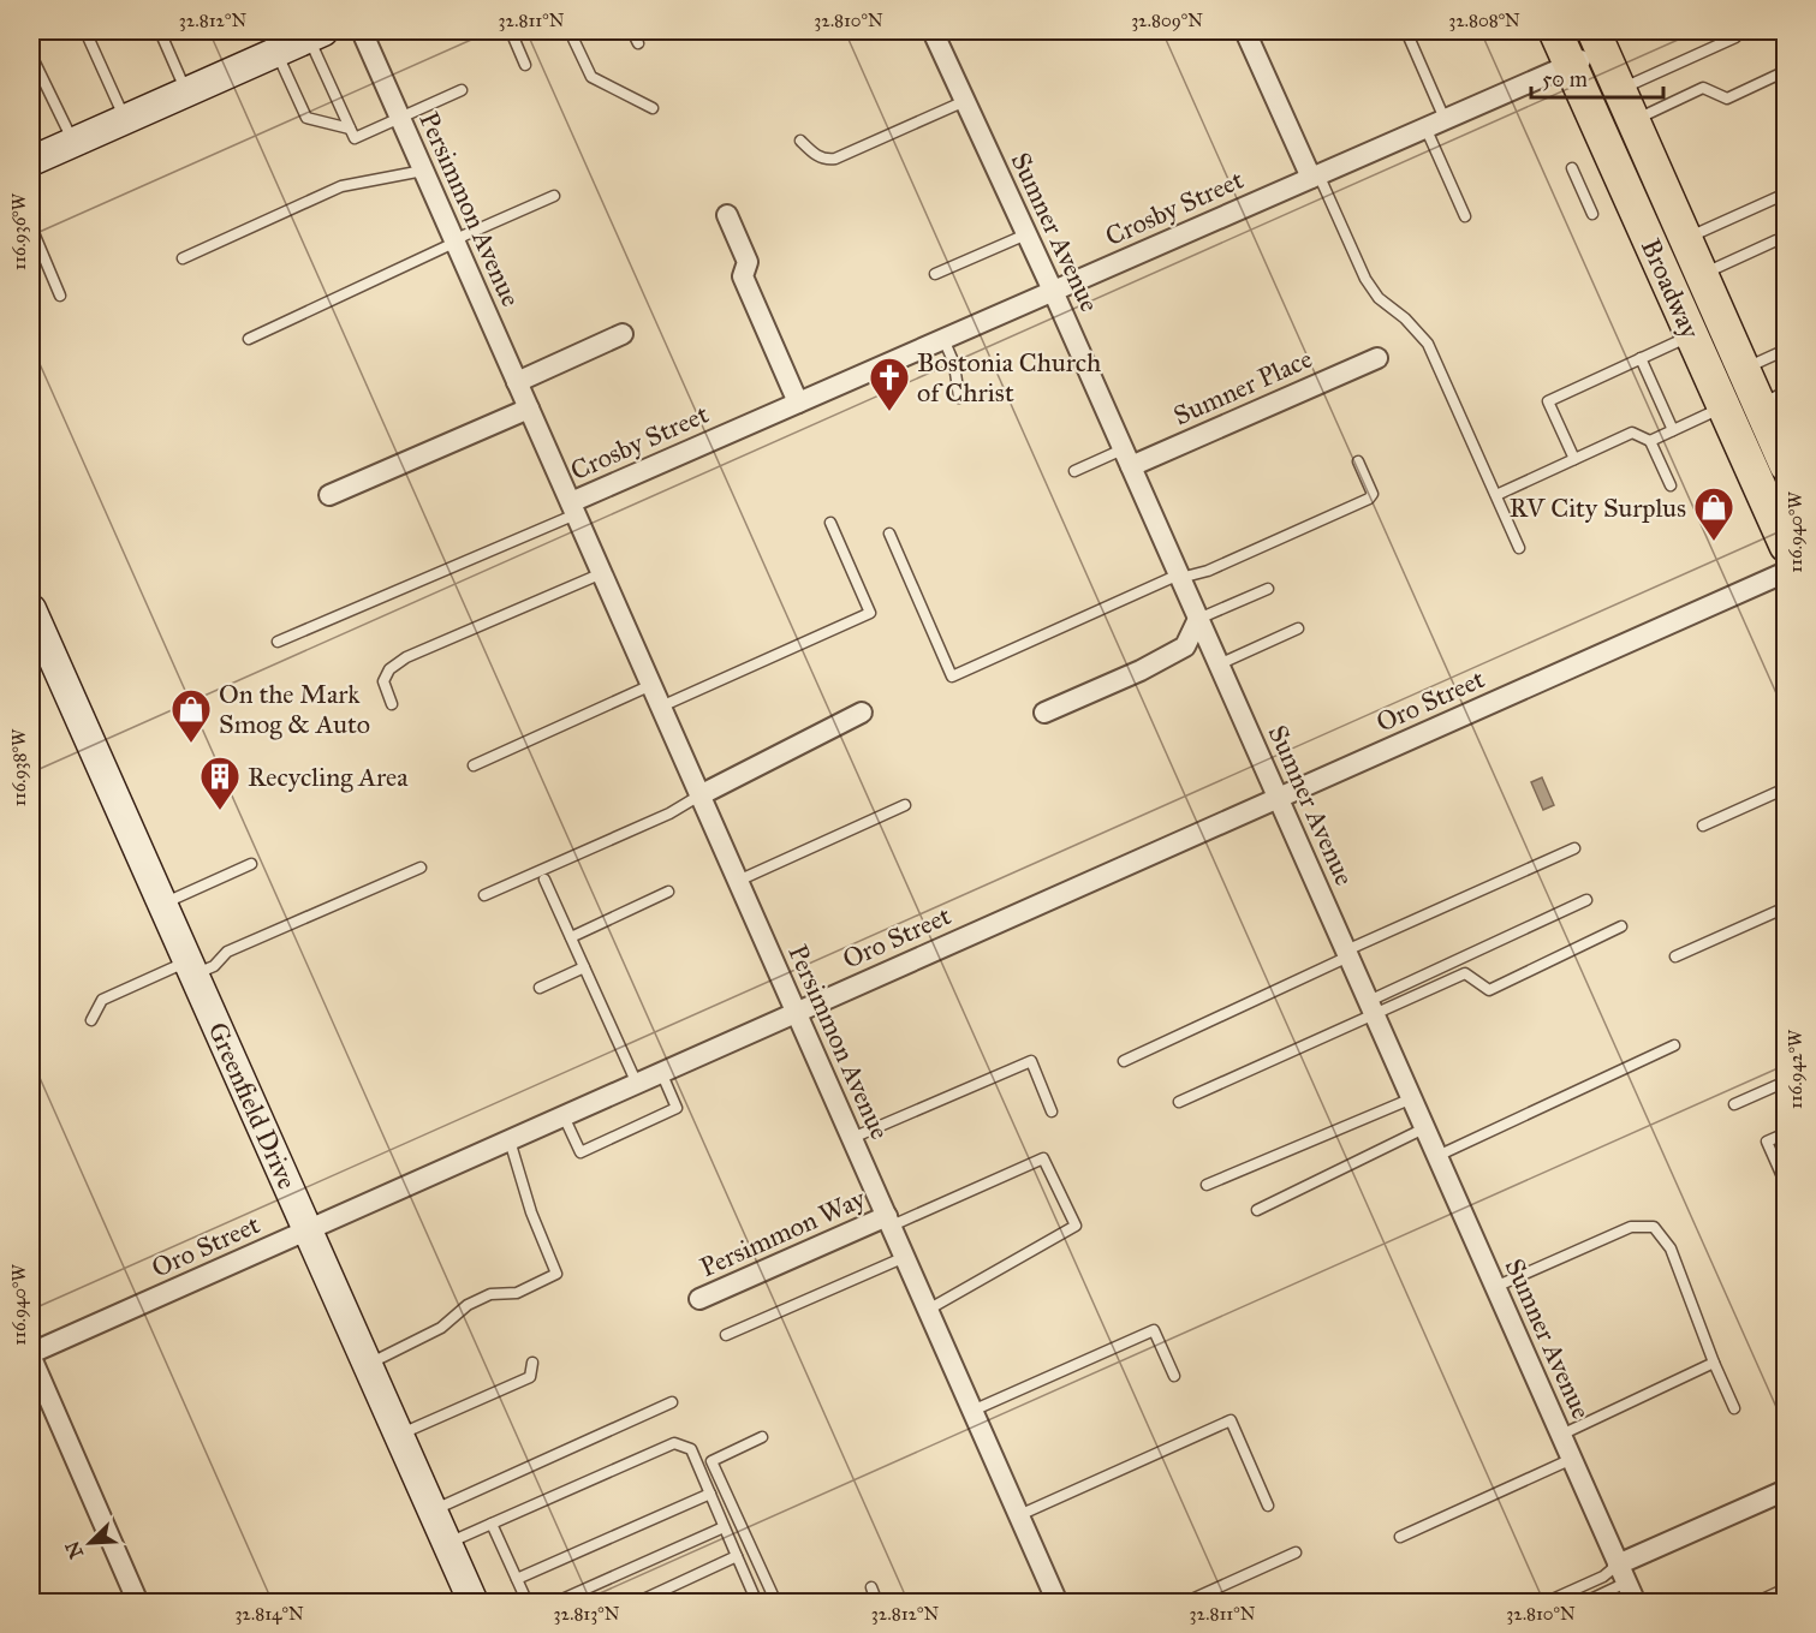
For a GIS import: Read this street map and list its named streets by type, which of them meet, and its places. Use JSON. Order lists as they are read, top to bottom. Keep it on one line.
{"streets":{"main road":["Broadway","Greenfield Drive"],"street":["Crosby Street","Persimmon Avenue","Sumner Avenue","Sumner Place","Oro Street","Persimmon Way"]},"crossings":[["Crosby Street","Persimmon Avenue"],["Crosby Street","Sumner Avenue"],["Crosby Street","Broadway"],["Persimmon Avenue","Oro Street"],["Persimmon Avenue","Persimmon Way"],["Sumner Avenue","Sumner Place"],["Sumner Avenue","Oro Street"],["Oro Street","Greenfield Drive"]],"places":{"church":["Bostonia Church of Christ"],"shop":["RV City Surplus","On the Mark Smog & Auto"],"building":["Recycling Area"]},"scale_bar":"50 m","north":"bottom left","coordinates":["32.812°N","32.811°N","32.810°N","32.809°N","32.808°N","116.936°W","116.940°W","116.938°W","116.942°W","32.814°N","32.813°N"]}
